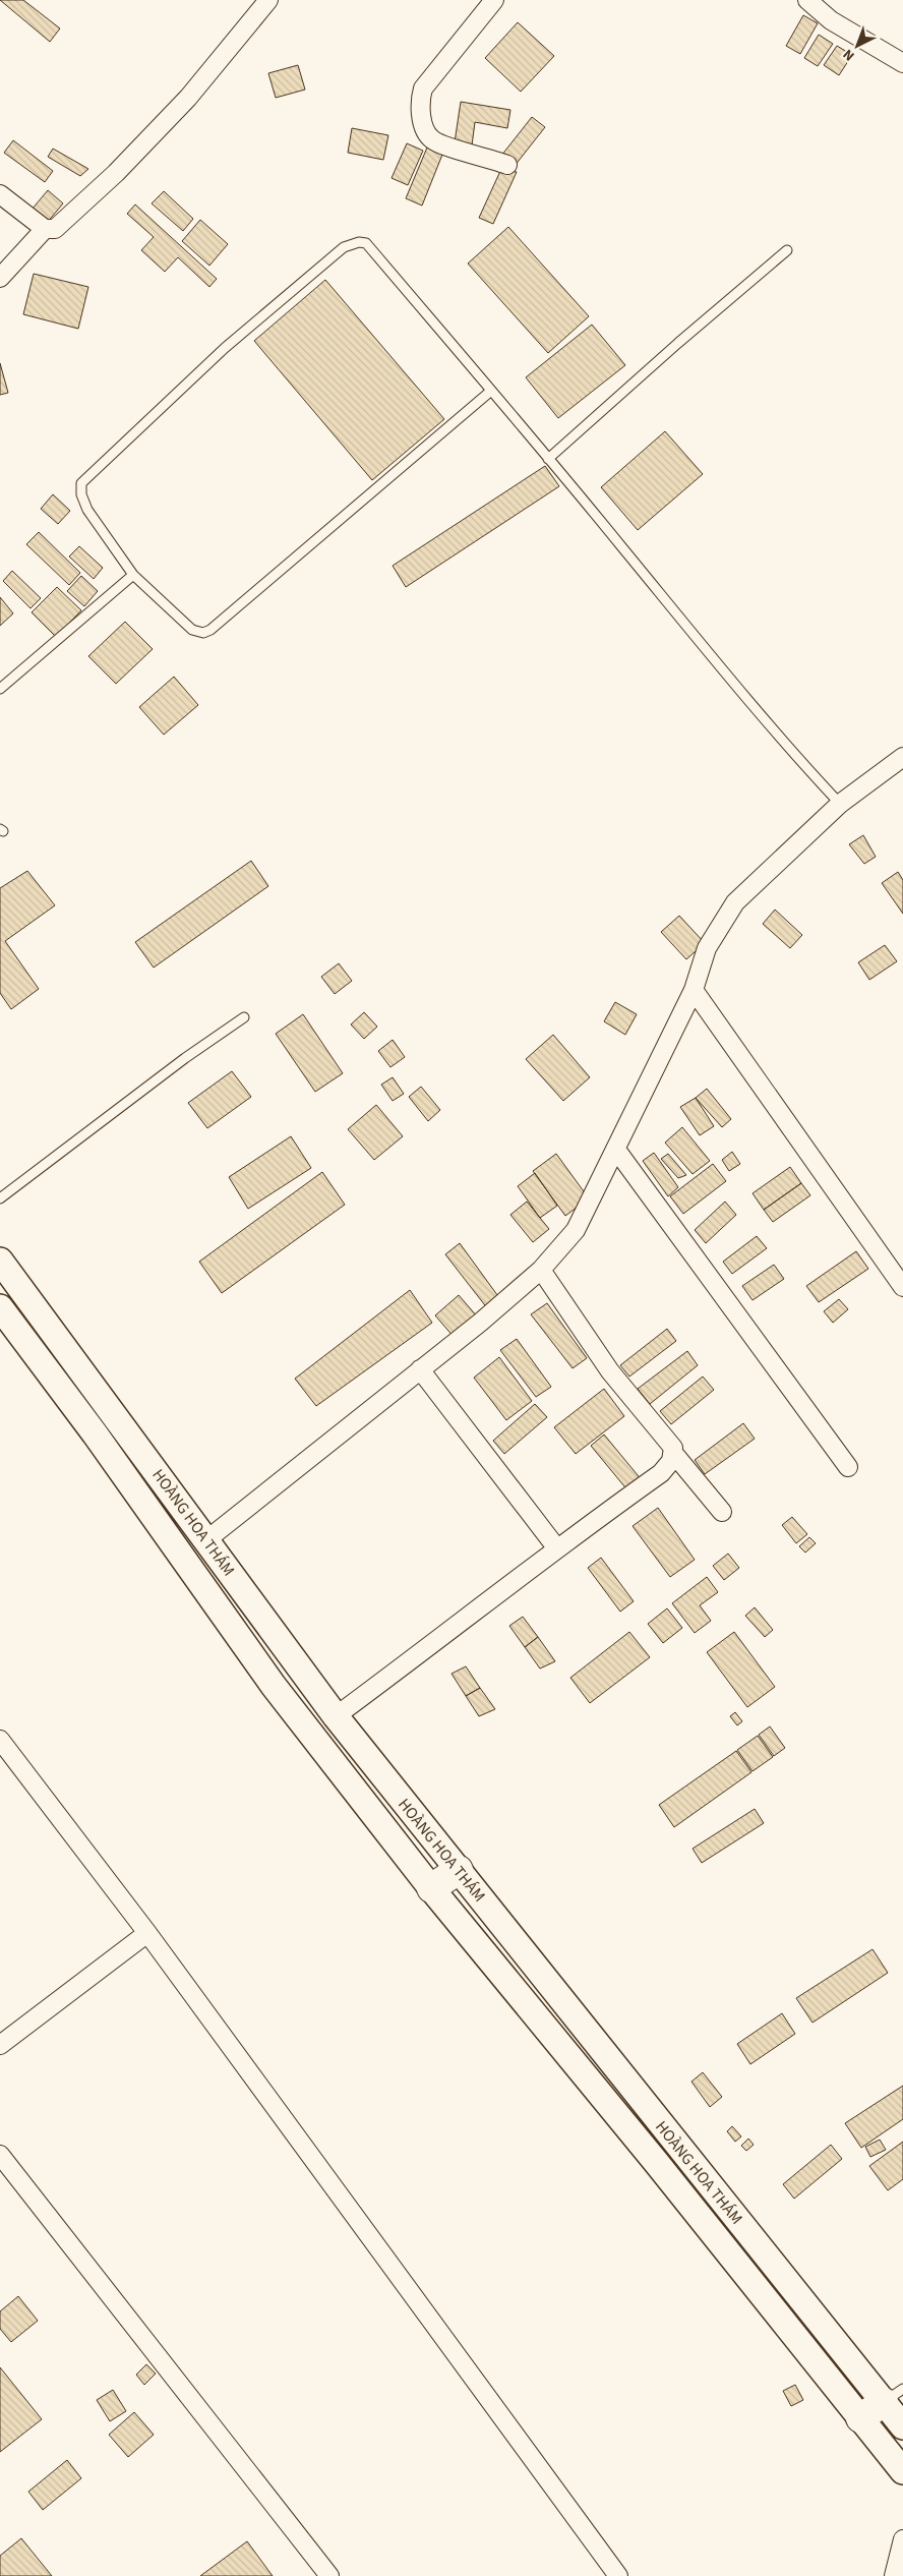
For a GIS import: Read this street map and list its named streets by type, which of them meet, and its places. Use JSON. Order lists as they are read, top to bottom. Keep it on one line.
{"streets":{"main road":["HOÀNG HOA THÁM"]},"north":"bottom left"}
